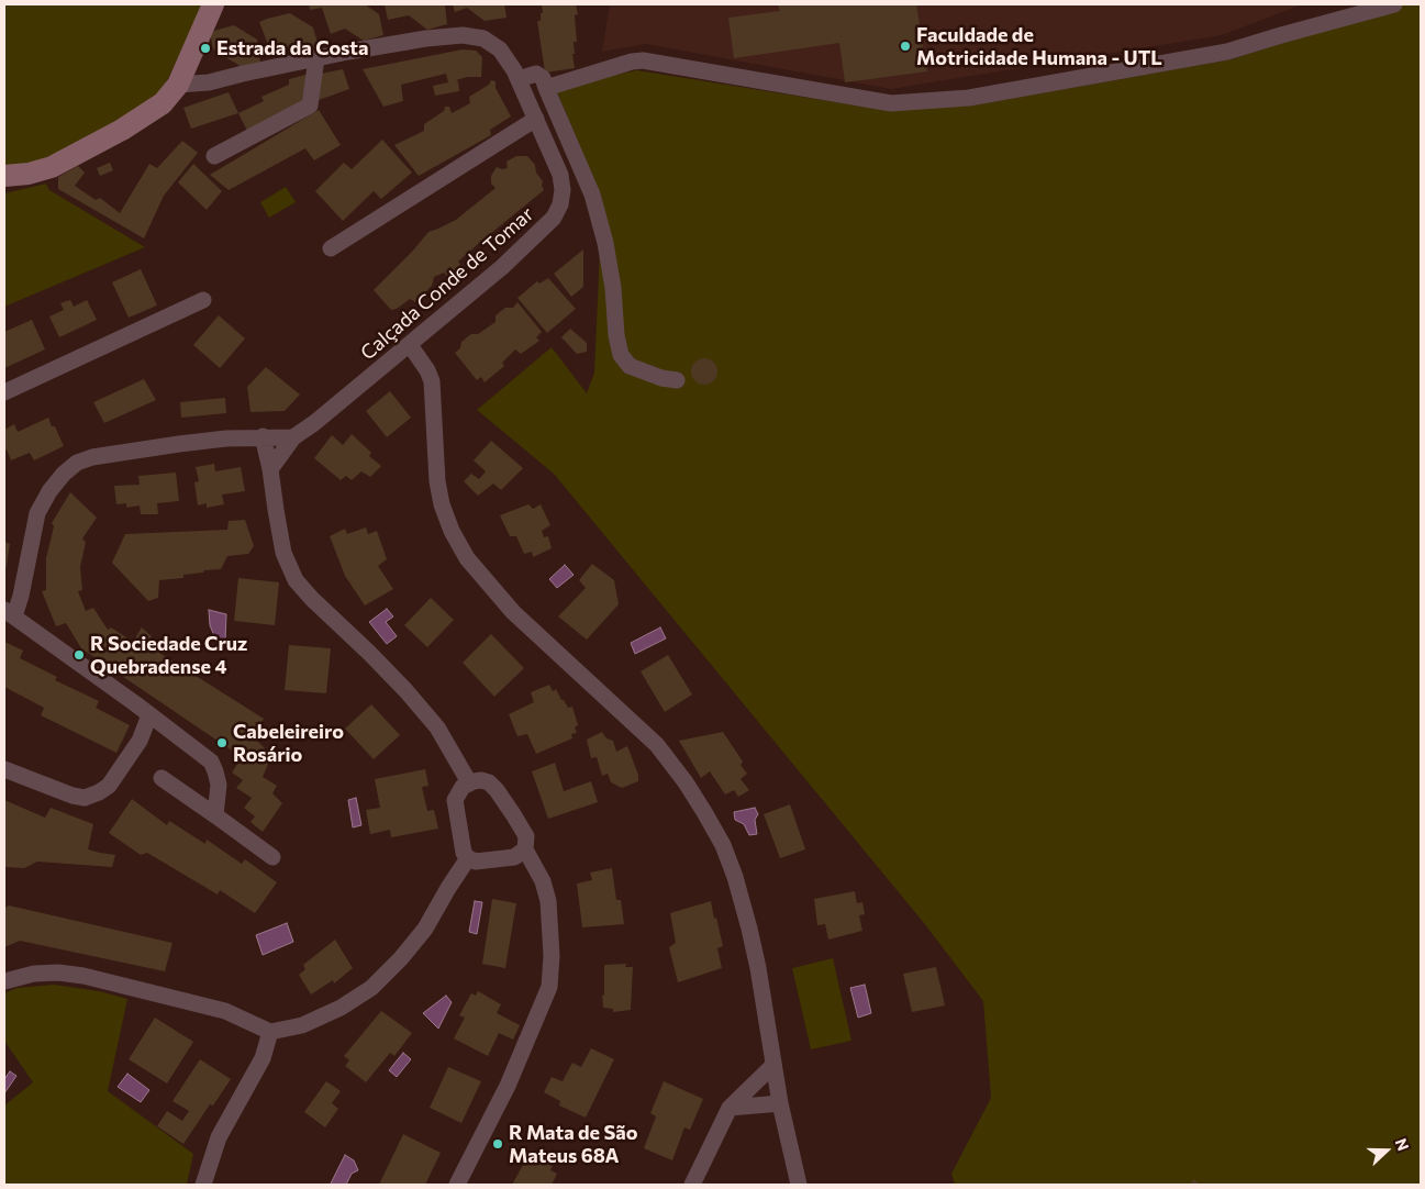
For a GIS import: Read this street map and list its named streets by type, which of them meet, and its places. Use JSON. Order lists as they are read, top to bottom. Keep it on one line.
{"streets":{"street":["Calçada Conde de Tomar"]},"places":["Faculdade de Motricidade Humana - UTL","Estrada da Costa","R Sociedade Cruz Quebradense 4","Cabeleireiro Rosário","R Mata de São Mateus 68A"],"north":"right"}
